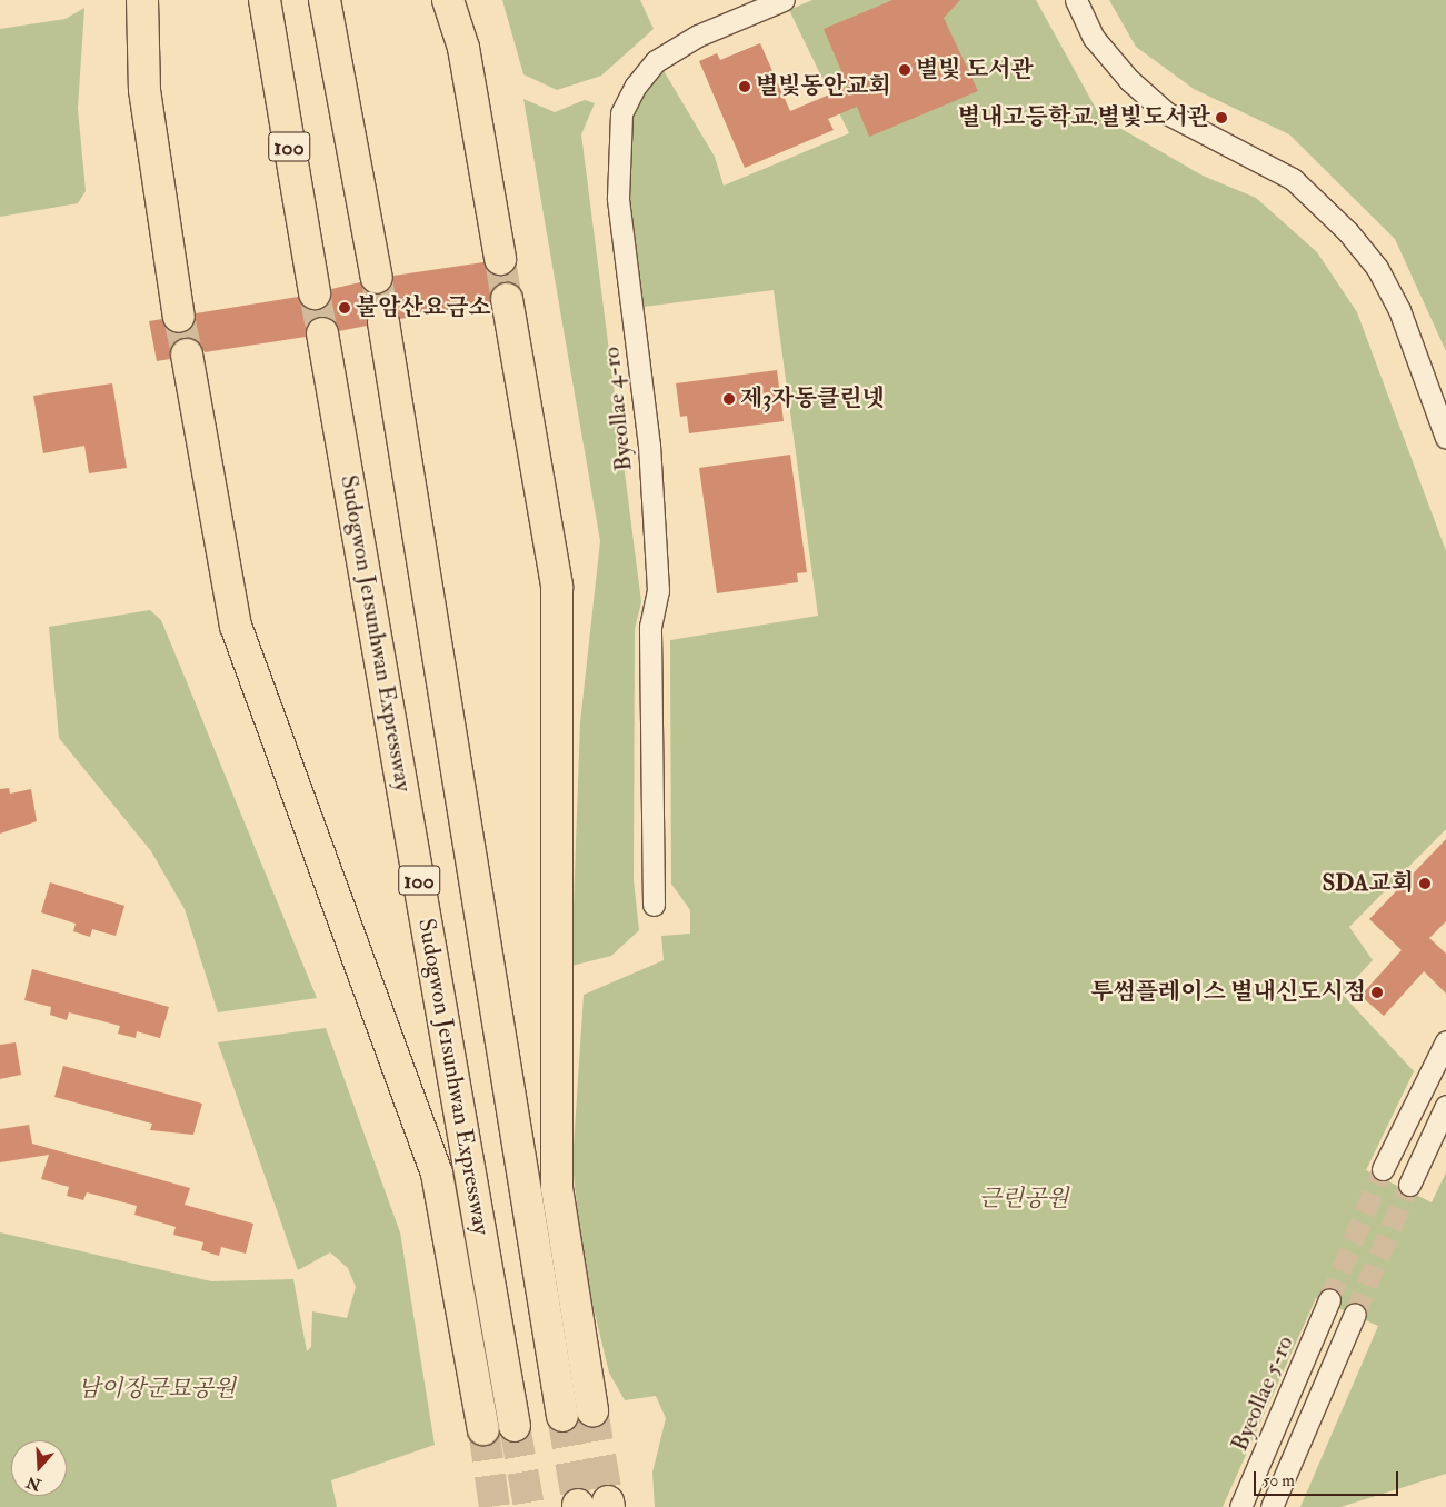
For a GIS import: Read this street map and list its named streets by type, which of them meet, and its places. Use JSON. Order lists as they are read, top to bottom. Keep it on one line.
{"streets":{"highway":["100","Sudogwon Je1sunhwan Expressway"],"street":["Byeollae 4-ro","Byeollae 5-ro"]},"parks":["근린공원","남이장군묘공원"],"places":["별빛 도서관","별빛동안교회","별내고등학교.별빛도서관","불암산요금소","제3자동클린넷","SDA교회","투썸플레이스 별내신도시점"],"scale_bar":"50 m","north":"bottom"}
